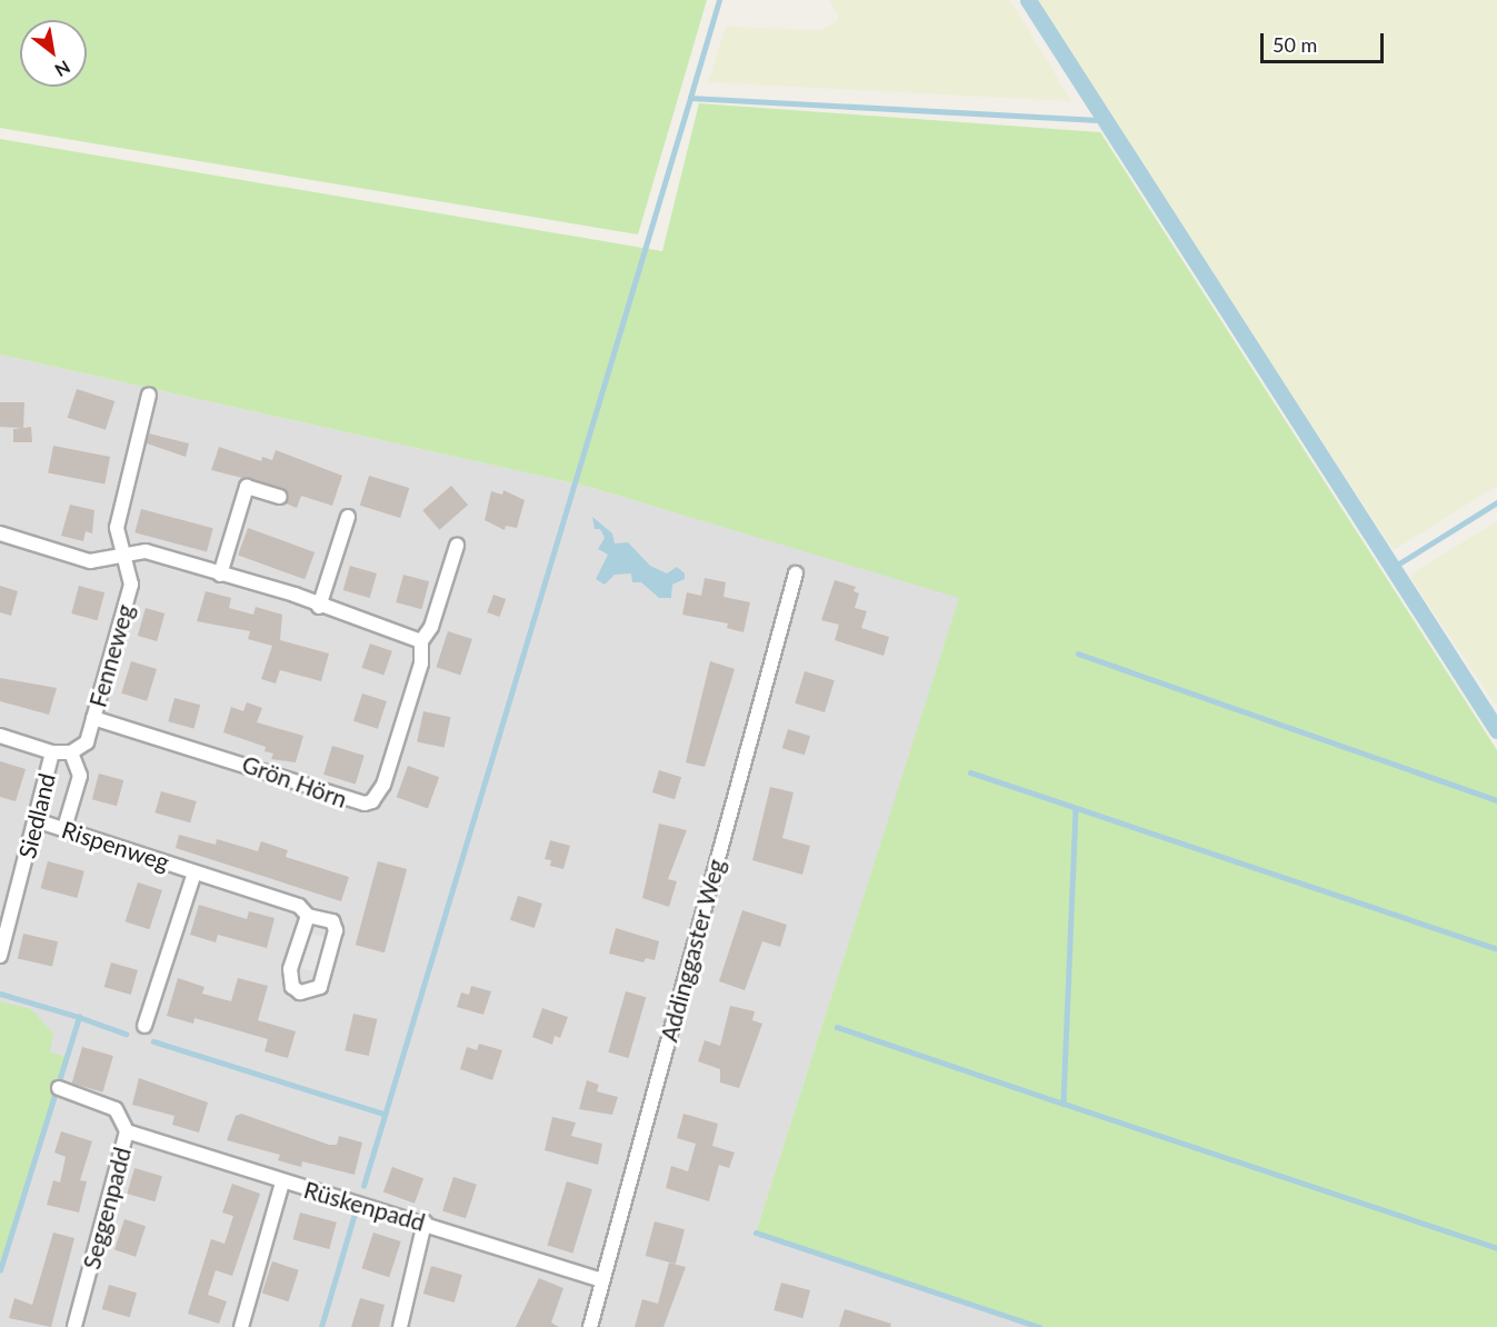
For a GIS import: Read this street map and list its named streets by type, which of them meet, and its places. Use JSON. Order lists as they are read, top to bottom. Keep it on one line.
{"streets":{"street":["Fenneweg","Grön Hörn","Siedland","Rispenweg","Addinggaster Weg","Rüskenpadd","Seggenpadd"]},"crossings":[["Fenneweg","Grön Hörn"],["Fenneweg","Siedland"],["Siedland","Rispenweg"],["Addinggaster Weg","Rüskenpadd"],["Rüskenpadd","Seggenpadd"]],"scale_bar":"50 m","north":"bottom right"}
